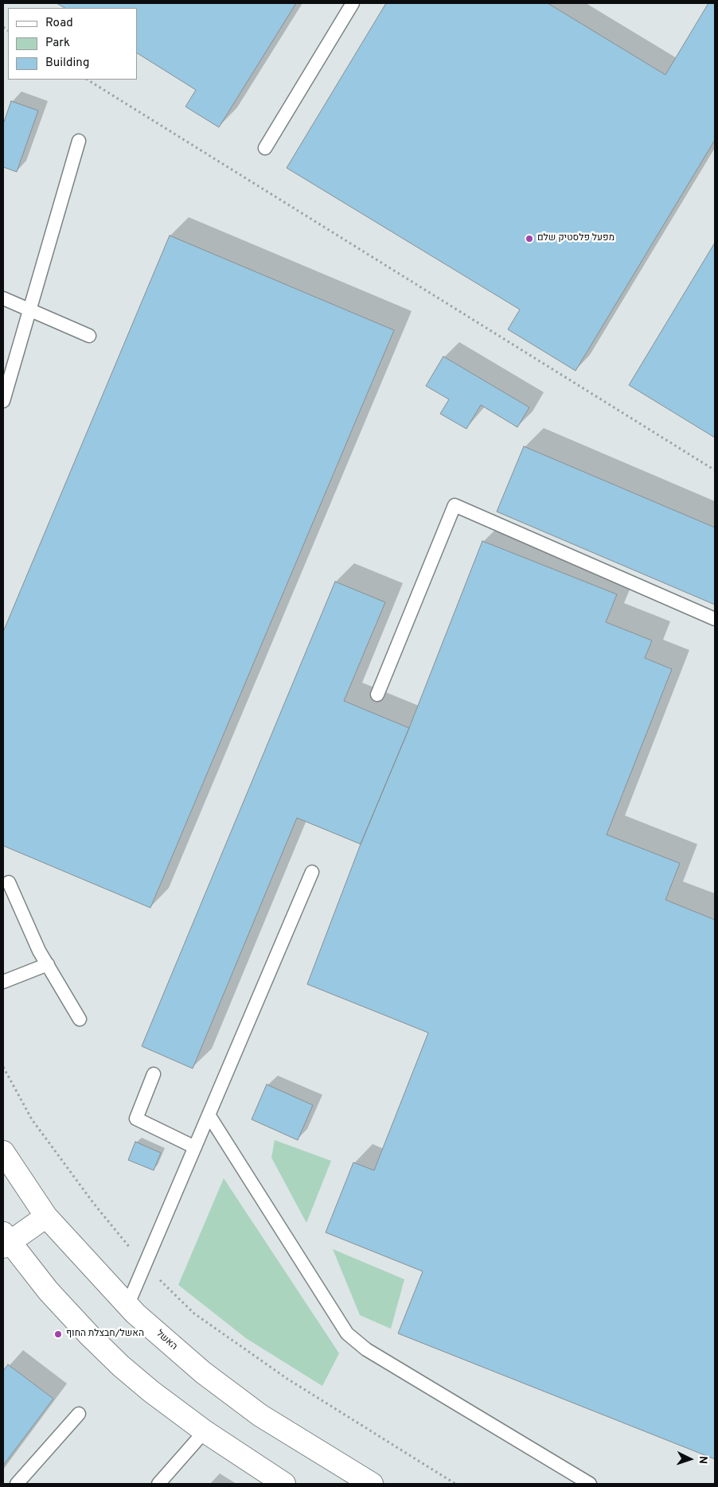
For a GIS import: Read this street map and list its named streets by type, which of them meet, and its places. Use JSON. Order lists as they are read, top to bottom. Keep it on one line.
{"streets":{"street":["האשל"]},"places":["מפעל פלסטיק שלם","האשל/חבצלת החוף"],"legend":["Road","Park","Building"],"north":"right"}
